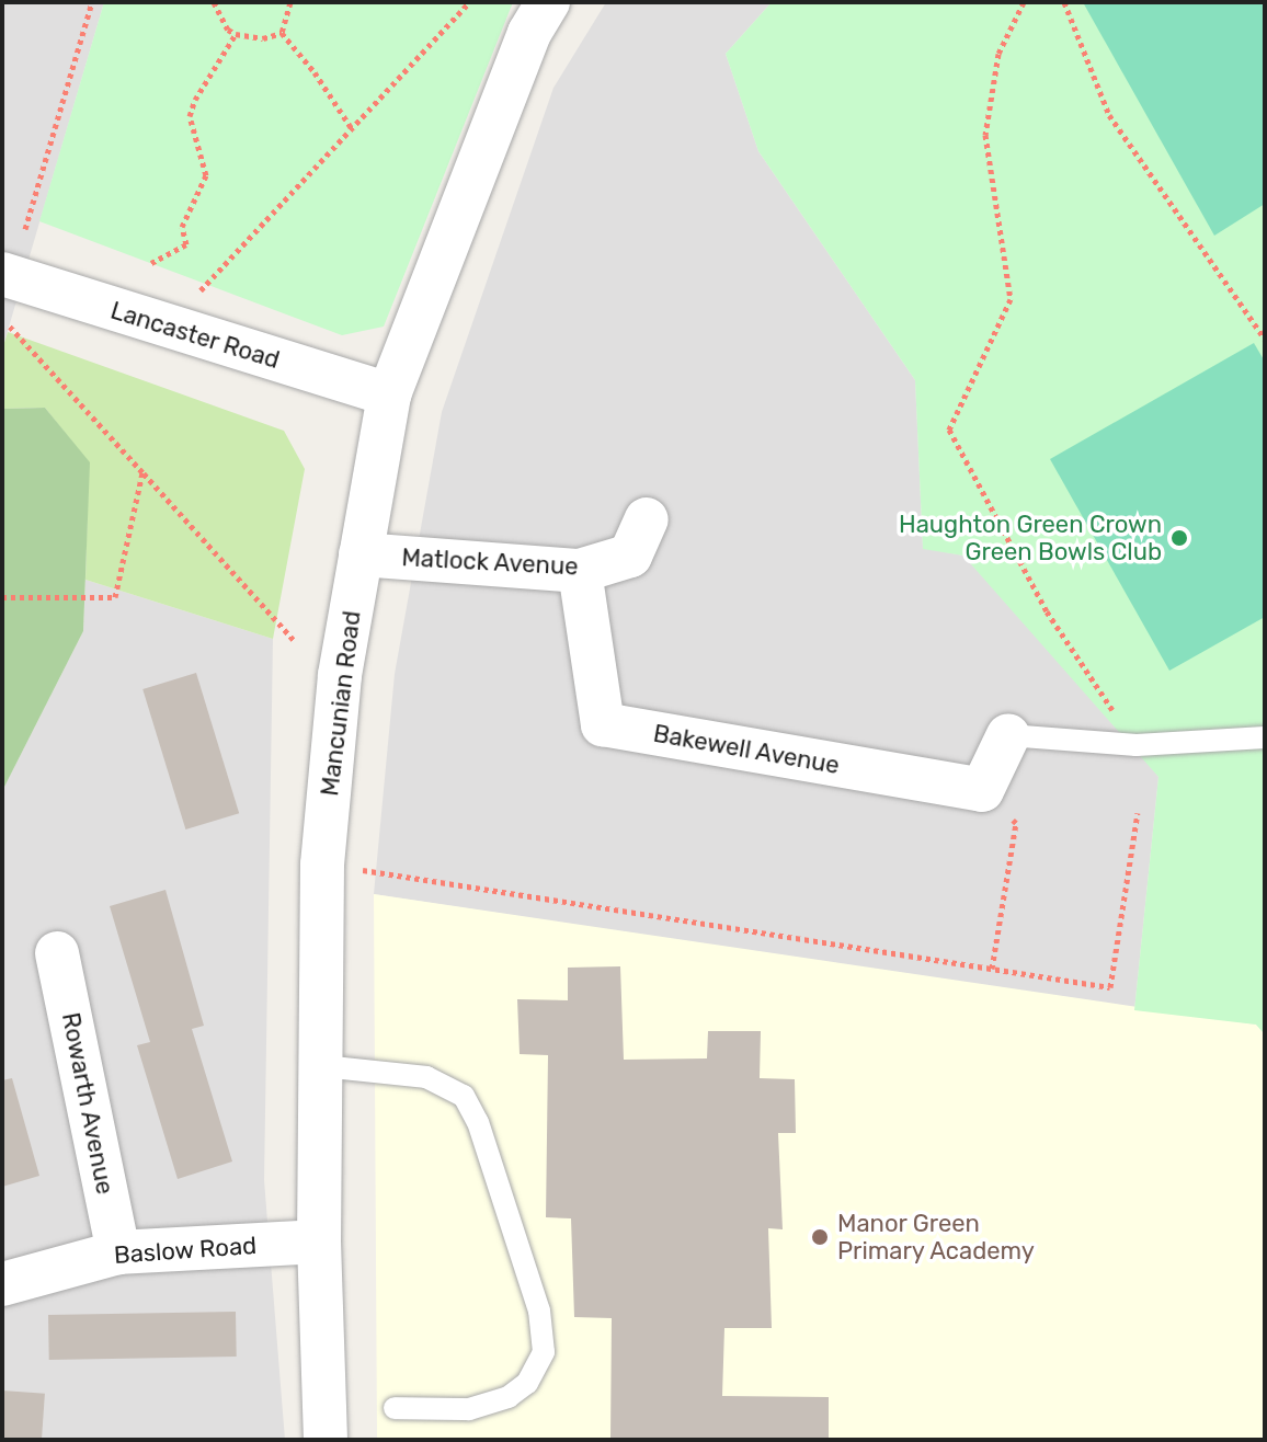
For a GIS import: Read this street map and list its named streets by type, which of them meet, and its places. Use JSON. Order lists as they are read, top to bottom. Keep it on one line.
{"streets":{"street":["Lancaster Road","Matlock Avenue","Mancunian Road","Bakewell Avenue","Rowarth Avenue","Baslow Road"]},"crossings":[["Lancaster Road","Mancunian Road"],["Matlock Avenue","Mancunian Road"],["Matlock Avenue","Bakewell Avenue"],["Mancunian Road","Baslow Road"],["Rowarth Avenue","Baslow Road"]],"places":["Haughton Green Crown Green Bowls Club","Manor Green Primary Academy"]}
